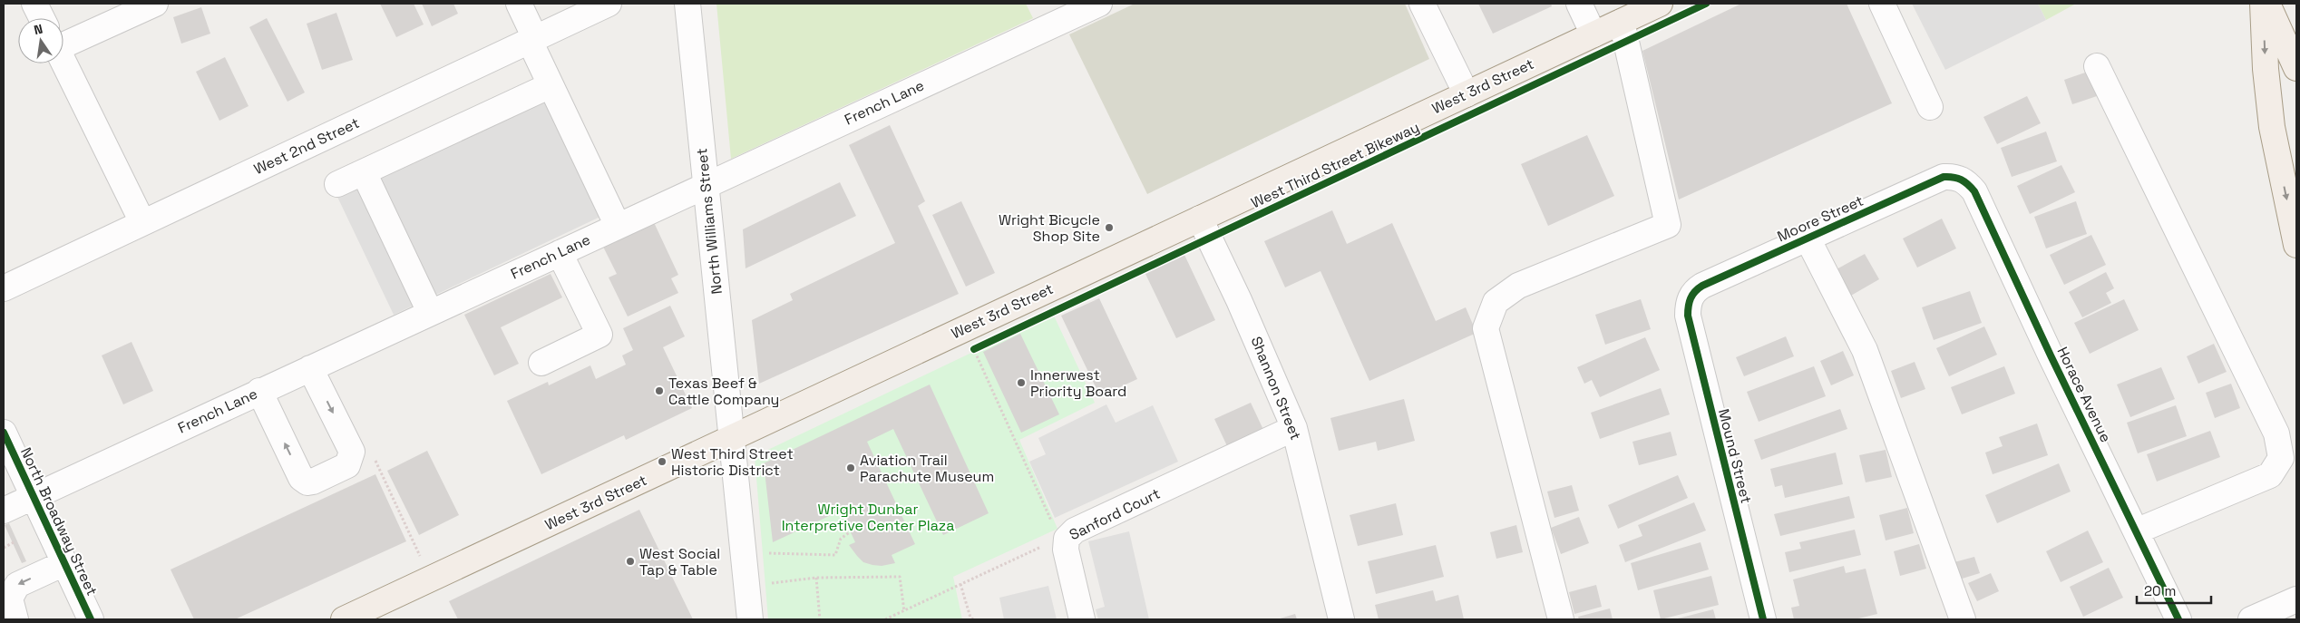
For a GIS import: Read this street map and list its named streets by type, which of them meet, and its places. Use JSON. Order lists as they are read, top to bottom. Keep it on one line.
{"streets":{"main road":["West 3rd Street"],"street":["French Lane","West 2nd Street","Moore Street","North Williams Street","Shannon Street","Horace Avenue","Mound Street","Sanford Court","North Broadway Street"],"cycle path":["West Third Street Bikeway"]},"crossings":[["West 3rd Street","North Williams Street"],["West 3rd Street","Shannon Street"],["French Lane","North Williams Street"],["French Lane","North Broadway Street"],["Moore Street","Horace Avenue"],["Moore Street","Mound Street"],["Shannon Street","Sanford Court"]],"parks":["Wright Dunbar Interpretive Center Plaza"],"places":["Wright Bicycle Shop Site","Innerwest Priority Board","Texas Beef & Cattle Company","West Third Street Historic District","Aviation Trail Parachute Museum","West Social Tap & Table"],"scale_bar":"20 m","north":"top"}
